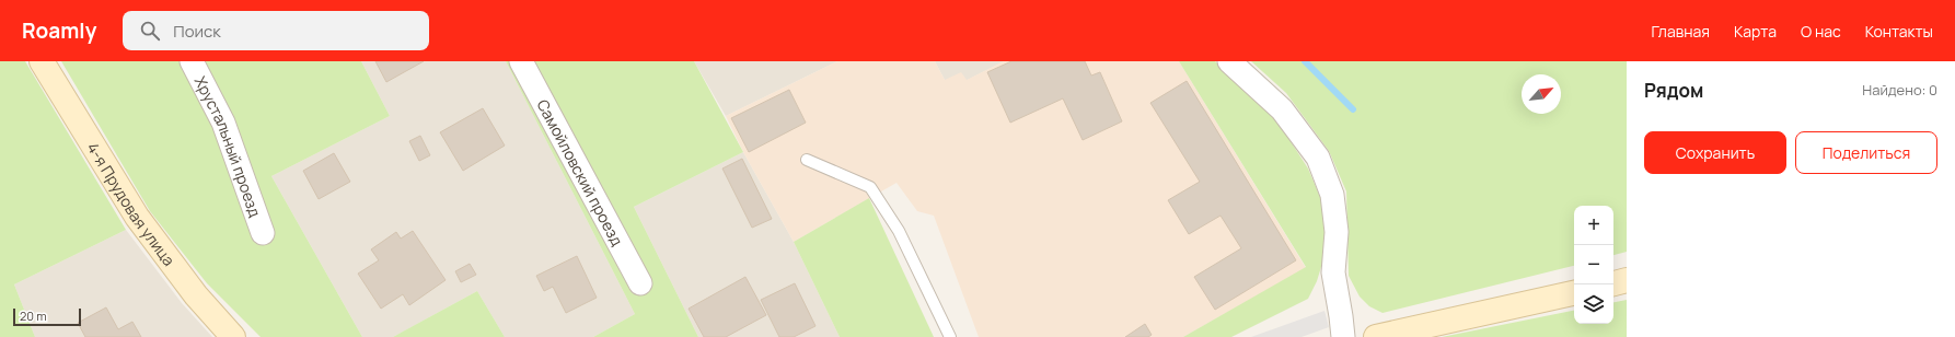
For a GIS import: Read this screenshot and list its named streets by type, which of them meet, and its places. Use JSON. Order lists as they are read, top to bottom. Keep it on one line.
{"streets":{"main road":["4-я Прудовая улица"],"street":["Хрустальный проезд","Самойловский проезд"]},"scale_bar":"20 m","north":"top right","page":{"header":"Roamly","search":"Поиск","nav":["Главная","Карта","О нас","Контакты"],"heading":["Рядом","Найдено: 0"],"buttons":["Сохранить","Поделиться"],"map_buttons":["+","−"],"scale":"20 m"}}
